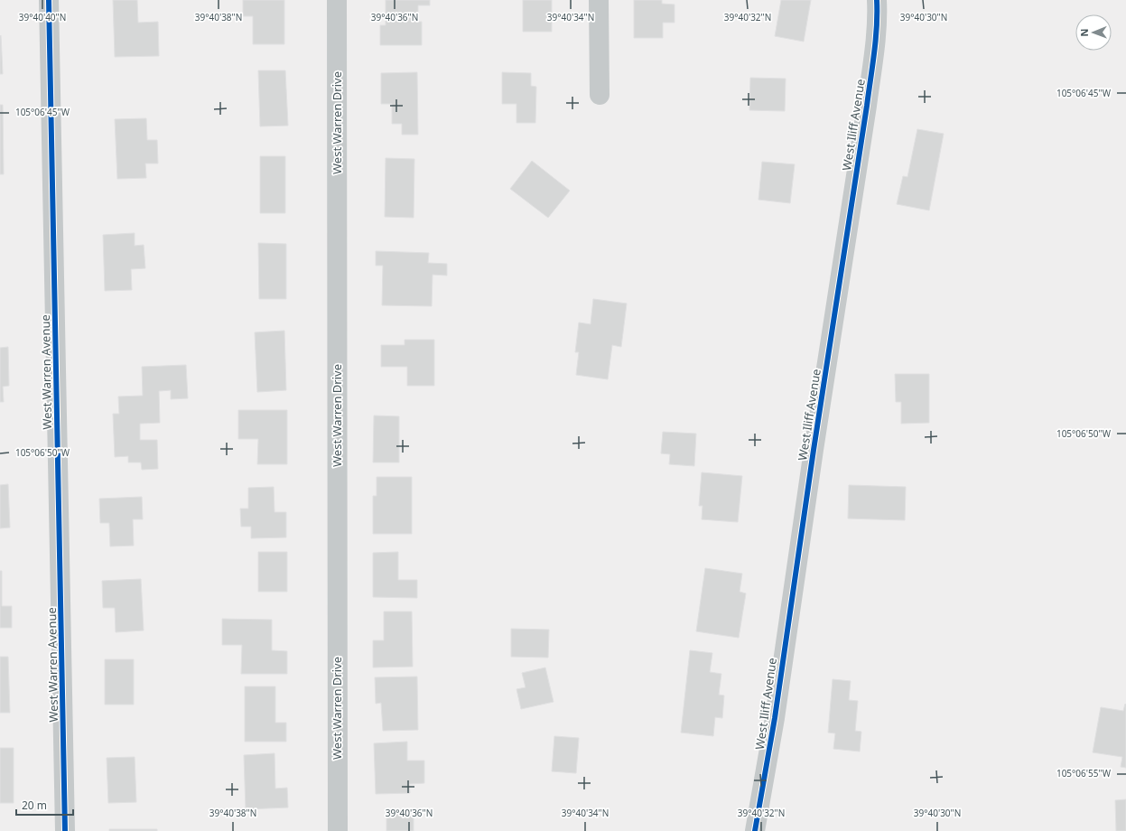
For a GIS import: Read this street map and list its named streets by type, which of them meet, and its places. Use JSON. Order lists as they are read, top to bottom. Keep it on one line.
{"streets":{"street":["West Warren Drive","West Iliff Avenue","West Warren Avenue"]},"scale_bar":"20 m","north":"left","coordinates":["39°40'40\"N","39°40'38\"N","39°40'36\"N","39°40'34\"N","39°40'32\"N","39°40'30\"N","105°06'45\"W","105°06'50\"W","105°06'55\"W"]}
